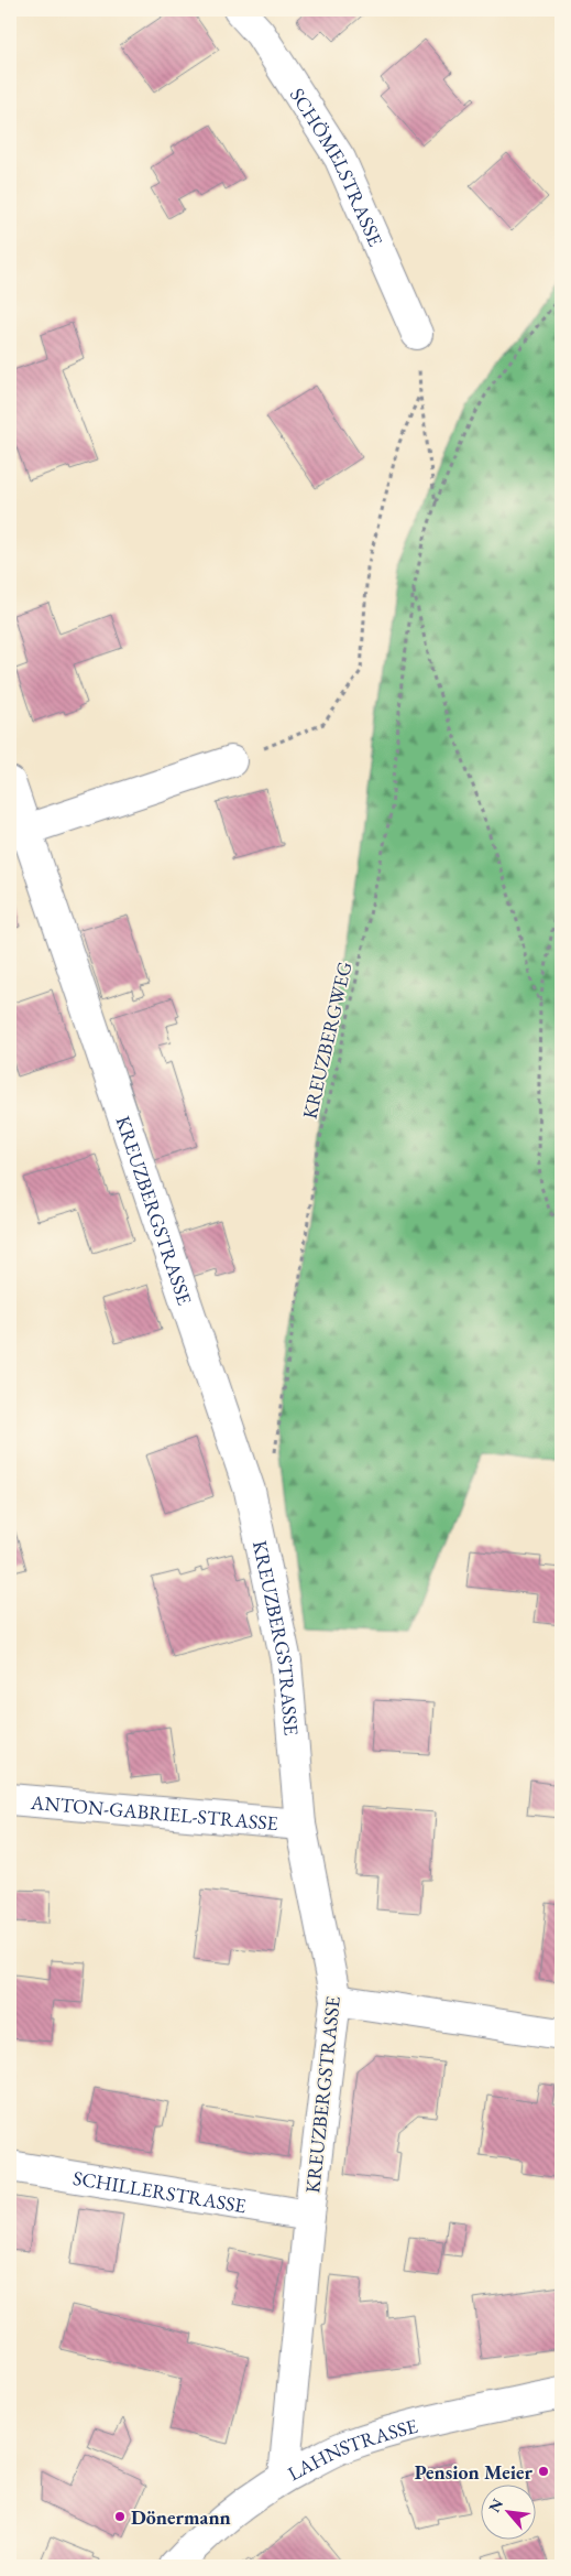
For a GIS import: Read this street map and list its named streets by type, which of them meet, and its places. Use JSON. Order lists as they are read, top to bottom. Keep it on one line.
{"streets":{"street":["SCHÖMELSTRASSE","KREUZBERGSTRASSE","ANTON-GABRIEL-STRASSE","SCHILLERSTRASSE","LAHNSTRASSE"],"path":["KREUZBERGWEG"]},"crossings":[["SCHÖMELSTRASSE","KREUZBERGWEG"],["KREUZBERGWEG","KREUZBERGSTRASSE"],["KREUZBERGSTRASSE","ANTON-GABRIEL-STRASSE"],["KREUZBERGSTRASSE","SCHILLERSTRASSE"],["KREUZBERGSTRASSE","LAHNSTRASSE"]],"places":["Pension Meier","Dönermann"],"north":"top left"}
